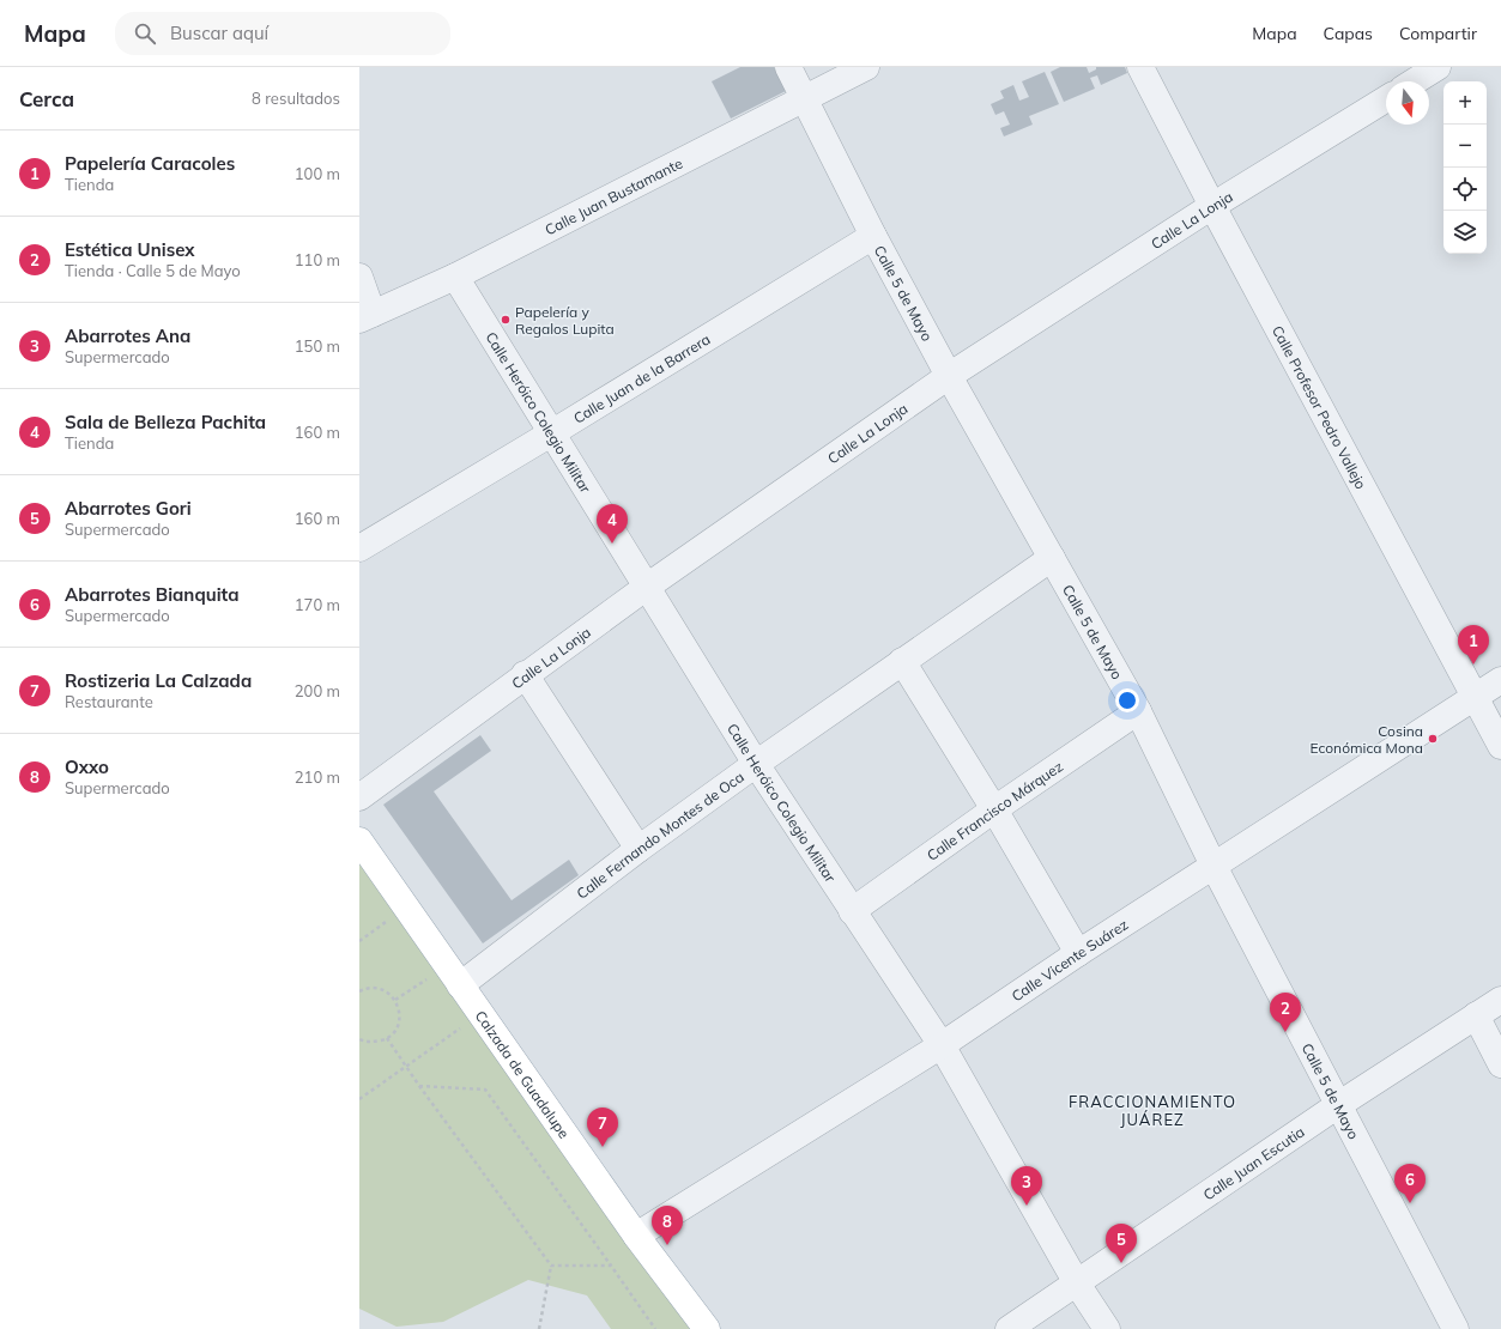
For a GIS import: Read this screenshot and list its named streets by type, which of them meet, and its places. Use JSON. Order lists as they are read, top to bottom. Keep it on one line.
{"streets":{"main road":["Calzada de Guadalupe"],"street":["Calle Juan Bustamante","Calle La Lonja","Calle 5 de Mayo","Calle Juan de la Barrera","Calle Profesor Pedro Vallejo","Calle Heróico Colegio Militar","Calle Francisco Márquez","Calle Fernando Montes de Oca","Calle Vicente Suárez","Calle Juan Escutia"]},"crossings":[["Calle Juan Bustamante","Calle 5 de Mayo"],["Calle Juan Bustamante","Calle Heróico Colegio Militar"],["Calle La Lonja","Calle 5 de Mayo"],["Calle La Lonja","Calle Profesor Pedro Vallejo"],["Calle La Lonja","Calle Heróico Colegio Militar"],["Calle 5 de Mayo","Calle Juan de la Barrera"],["Calle 5 de Mayo","Calle Francisco Márquez"],["Calle 5 de Mayo","Calle Fernando Montes de Oca"],["Calle 5 de Mayo","Calle Vicente Suárez"],["Calle 5 de Mayo","Calle Juan Escutia"],["Calle Juan de la Barrera","Calle Heróico Colegio Militar"],["Calle Profesor Pedro Vallejo","Calle Vicente Suárez"],["Calle Heróico Colegio Militar","Calle Francisco Márquez"],["Calle Heróico Colegio Militar","Calle Fernando Montes de Oca"],["Calle Heróico Colegio Militar","Calle Vicente Suárez"],["Calle Heróico Colegio Militar","Calle Juan Escutia"],["Calle Fernando Montes de Oca","Calzada de Guadalupe"],["Calle Vicente Suárez","Calzada de Guadalupe"]],"districts":["FRACCIONAMIENTO JUÁREZ"],"places":["Papelería y Regalos Lupita","Cosina Económica Mona"],"north":"bottom","page":{"header":"Mapa","search":"Buscar aquí","nav":["Mapa","Capas","Compartir"],"heading":["Cerca","8 resultados"],"map_buttons":["+","−"],"list":[{"mark":"1","name":"Papelería Caracoles","note":"Tienda","value":"100 m"},{"mark":"2","name":"Estética Unisex","note":"Tienda · Calle 5 de Mayo","value":"110 m"},{"mark":"3","name":"Abarrotes Ana","note":"Supermercado","value":"150 m"},{"mark":"4","name":"Sala de Belleza Pachita","note":"Tienda","value":"160 m"},{"mark":"5","name":"Abarrotes Gori","note":"Supermercado","value":"160 m"},{"mark":"6","name":"Abarrotes Bianquita","note":"Supermercado","value":"170 m"},{"mark":"7","name":"Rostizeria La Calzada","note":"Restaurante","value":"200 m"},{"mark":"8","name":"Oxxo","note":"Supermercado","value":"210 m"}],"pins":["4","1","2","7","6","3","8","5"]}}
